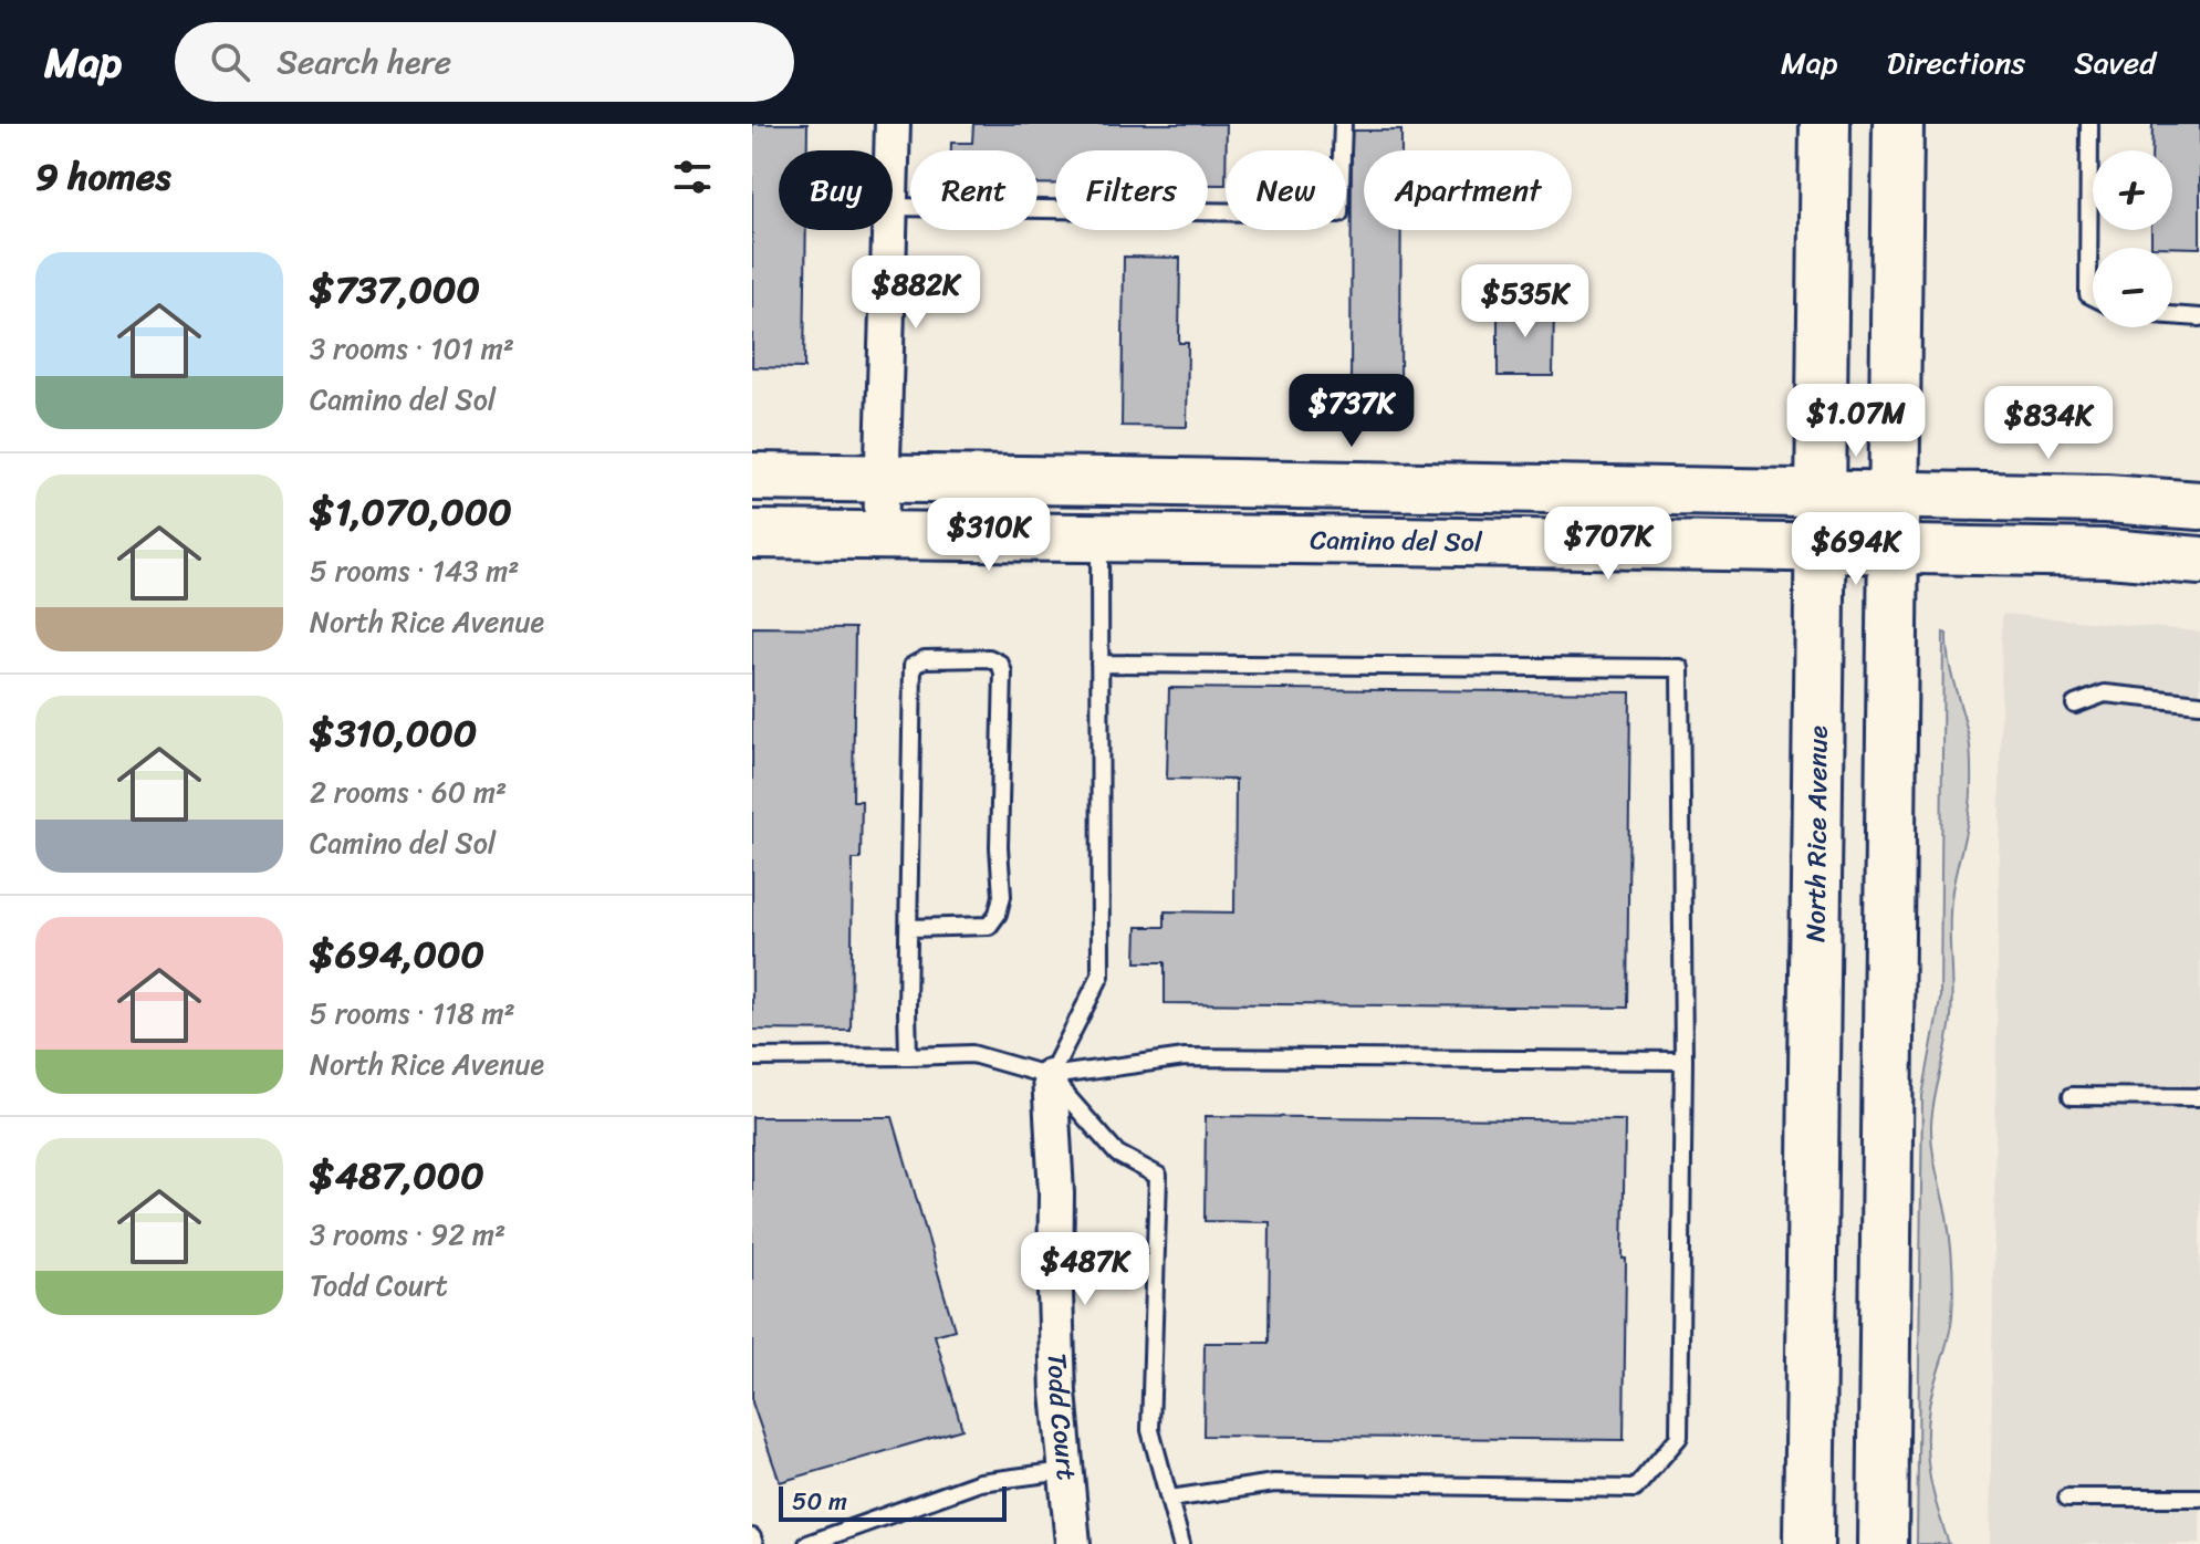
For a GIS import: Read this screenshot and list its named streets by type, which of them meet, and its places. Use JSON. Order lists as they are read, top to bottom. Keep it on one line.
{"streets":{"highway":["North Rice Avenue"],"street":["Camino del Sol","Todd Court"]},"crossings":[["Camino del Sol","North Rice Avenue"]],"scale_bar":"50 m","page":{"header":"Map","search":"Search here","nav":["Map","Directions","Saved"],"heading":"9 homes","map_buttons":["+","−"],"chip":["Buy","Rent","Filters","New","Apartment"],"list":[{"name":"$737,000","note":"3 rooms · 101 m² · Camino del Sol"},{"name":"$1,070,000","note":"5 rooms · 143 m² · North Rice Avenue"},{"name":"$310,000","note":"2 rooms · 60 m² · Camino del Sol"},{"name":"$694,000","note":"5 rooms · 118 m² · North Rice Avenue"},{"name":"$487,000","note":"3 rooms · 92 m² · Todd Court"}],"price":["$882K","$535K","$737K","$1.07M","$834K","$310K","$707K","$694K","$487K"],"scale":"50 m"}}
